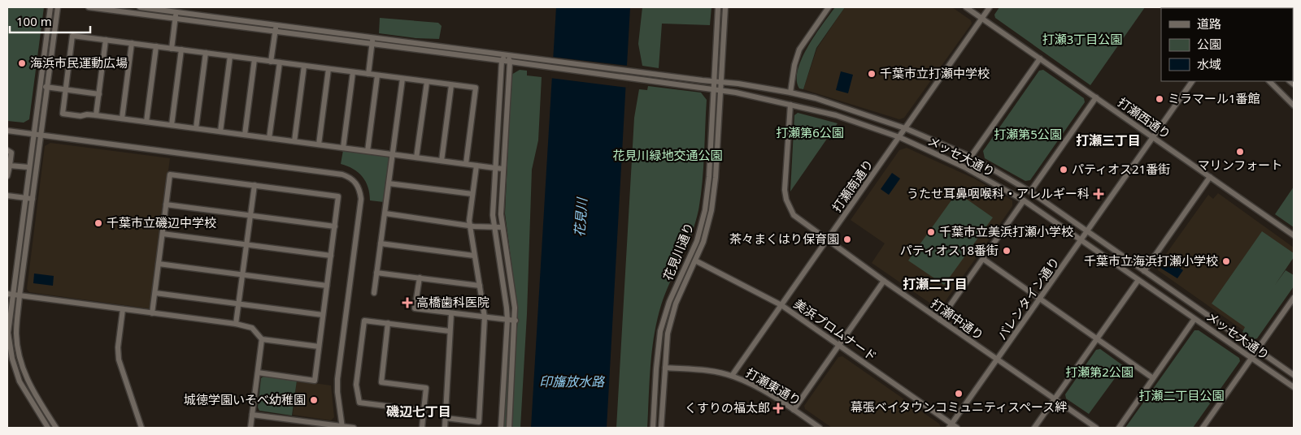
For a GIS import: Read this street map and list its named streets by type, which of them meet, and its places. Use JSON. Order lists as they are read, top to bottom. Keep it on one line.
{"streets":{"street":["打瀬西通り","メッセ大通り","打瀬南通り","花見川通り","バレンタイン通り","打瀬中通り","美浜プロムナード","打瀬東通り"]},"crossings":[["打瀬西通り","打瀬南通り"],["打瀬西通り","バレンタイン通り"],["メッセ大通り","打瀬南通り"],["メッセ大通り","花見川通り"],["メッセ大通り","バレンタイン通り"],["メッセ大通り","打瀬中通り"],["打瀬南通り","打瀬中通り"],["打瀬南通り","美浜プロムナード"],["打瀬南通り","打瀬東通り"],["花見川通り","美浜プロムナード"],["花見川通り","打瀬東通り"],["バレンタイン通り","打瀬中通り"],["バレンタイン通り","美浜プロムナード"]],"districts":["打瀬三丁目","打瀬二丁目","磯辺七丁目"],"water":["花見川","印旛放水路"],"parks":["打瀬3丁目公園","打瀬第6公園","打瀬第5公園","花見川緑地交通公園","打瀬第2公園","打瀬二丁目公園"],"places":{"other":["海浜市民運動広場","千葉市立打瀬中学校","ミラマール1番館","マリンフォート","パティオス21番街","千葉市立磯辺中学校","千葉市立美浜打瀬小学校","茶々まくはり保育園","パティオス18番街","千葉市立海浜打瀬小学校","幕張ベイタウンコミュニティスペース絆","城徳学園いそべ幼稚園"],"health":["うたせ耳鼻咽喉科・アレルギー科","高橋歯科医院","くすりの福太郎"]},"legend":["道路","公園","水域"],"scale_bar":"100 m"}
